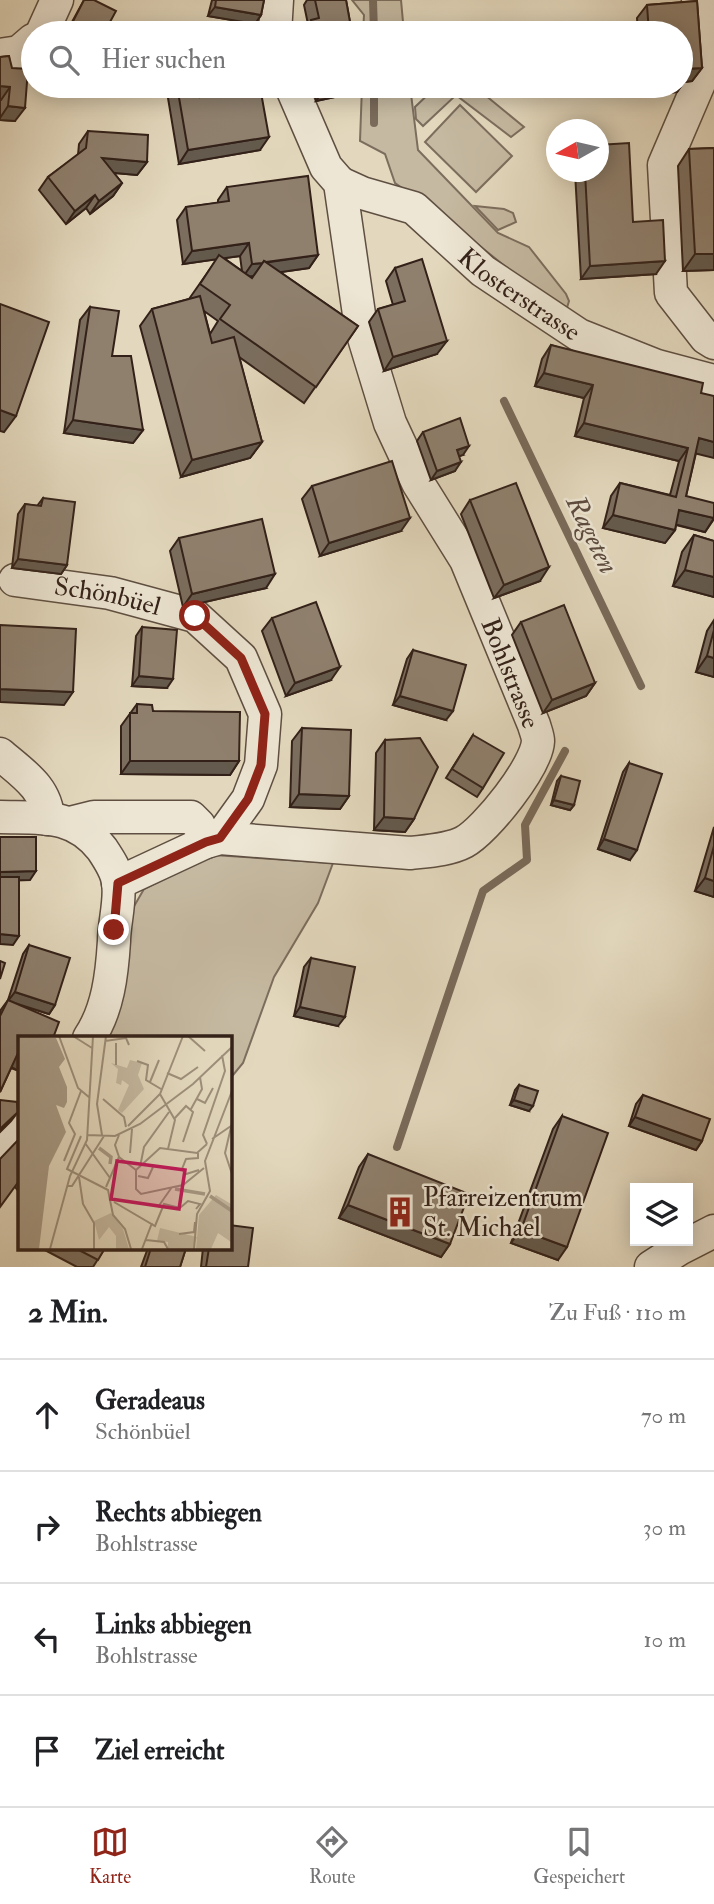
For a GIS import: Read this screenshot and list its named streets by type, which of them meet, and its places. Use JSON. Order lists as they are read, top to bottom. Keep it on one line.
{"streets":{"street":["Klosterstrasse","Schönbüel","Bohlstrasse"]},"crossings":[["Klosterstrasse","Bohlstrasse"],["Schönbüel","Bohlstrasse"]],"water":["Rageten"],"places":{"building":["Pfarreizentrum St. Michael"]},"north":"left","page":{"search":"Hier suchen","heading":["2 Min.","Zu Fuß · 110 m"],"list":[["Geradeaus","Schönbüel","70 m"],["Rechts abbiegen","Bohlstrasse","30 m"],["Links abbiegen","Bohlstrasse","10 m"],"Ziel erreicht"],"nav":["Karte","Route","Gespeichert"]}}
